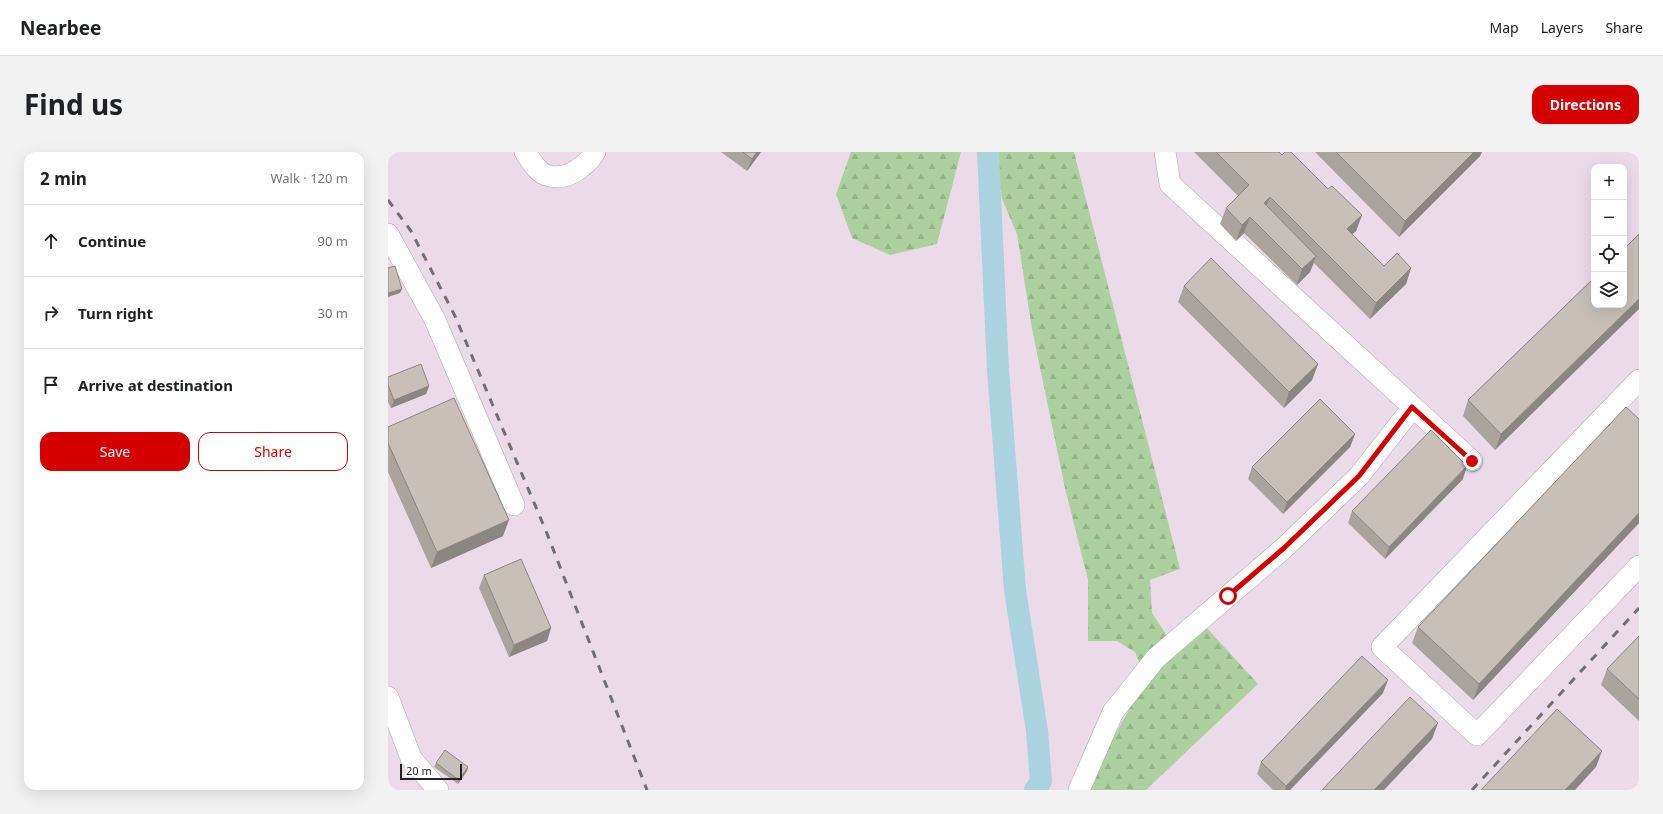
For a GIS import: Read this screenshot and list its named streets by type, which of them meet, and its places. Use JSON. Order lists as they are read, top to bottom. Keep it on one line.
{"scale_bar":"20 m","page":{"header":"Nearbee","nav":["Map","Layers","Share"],"title":"Find us","buttons":["Directions",["Save","Share"]],"heading":["2 min","Walk · 120 m"],"map_buttons":["+","−"],"list":[["Continue","90 m"],["Turn right","30 m"],"Arrive at destination"],"scale":"20 m"}}
